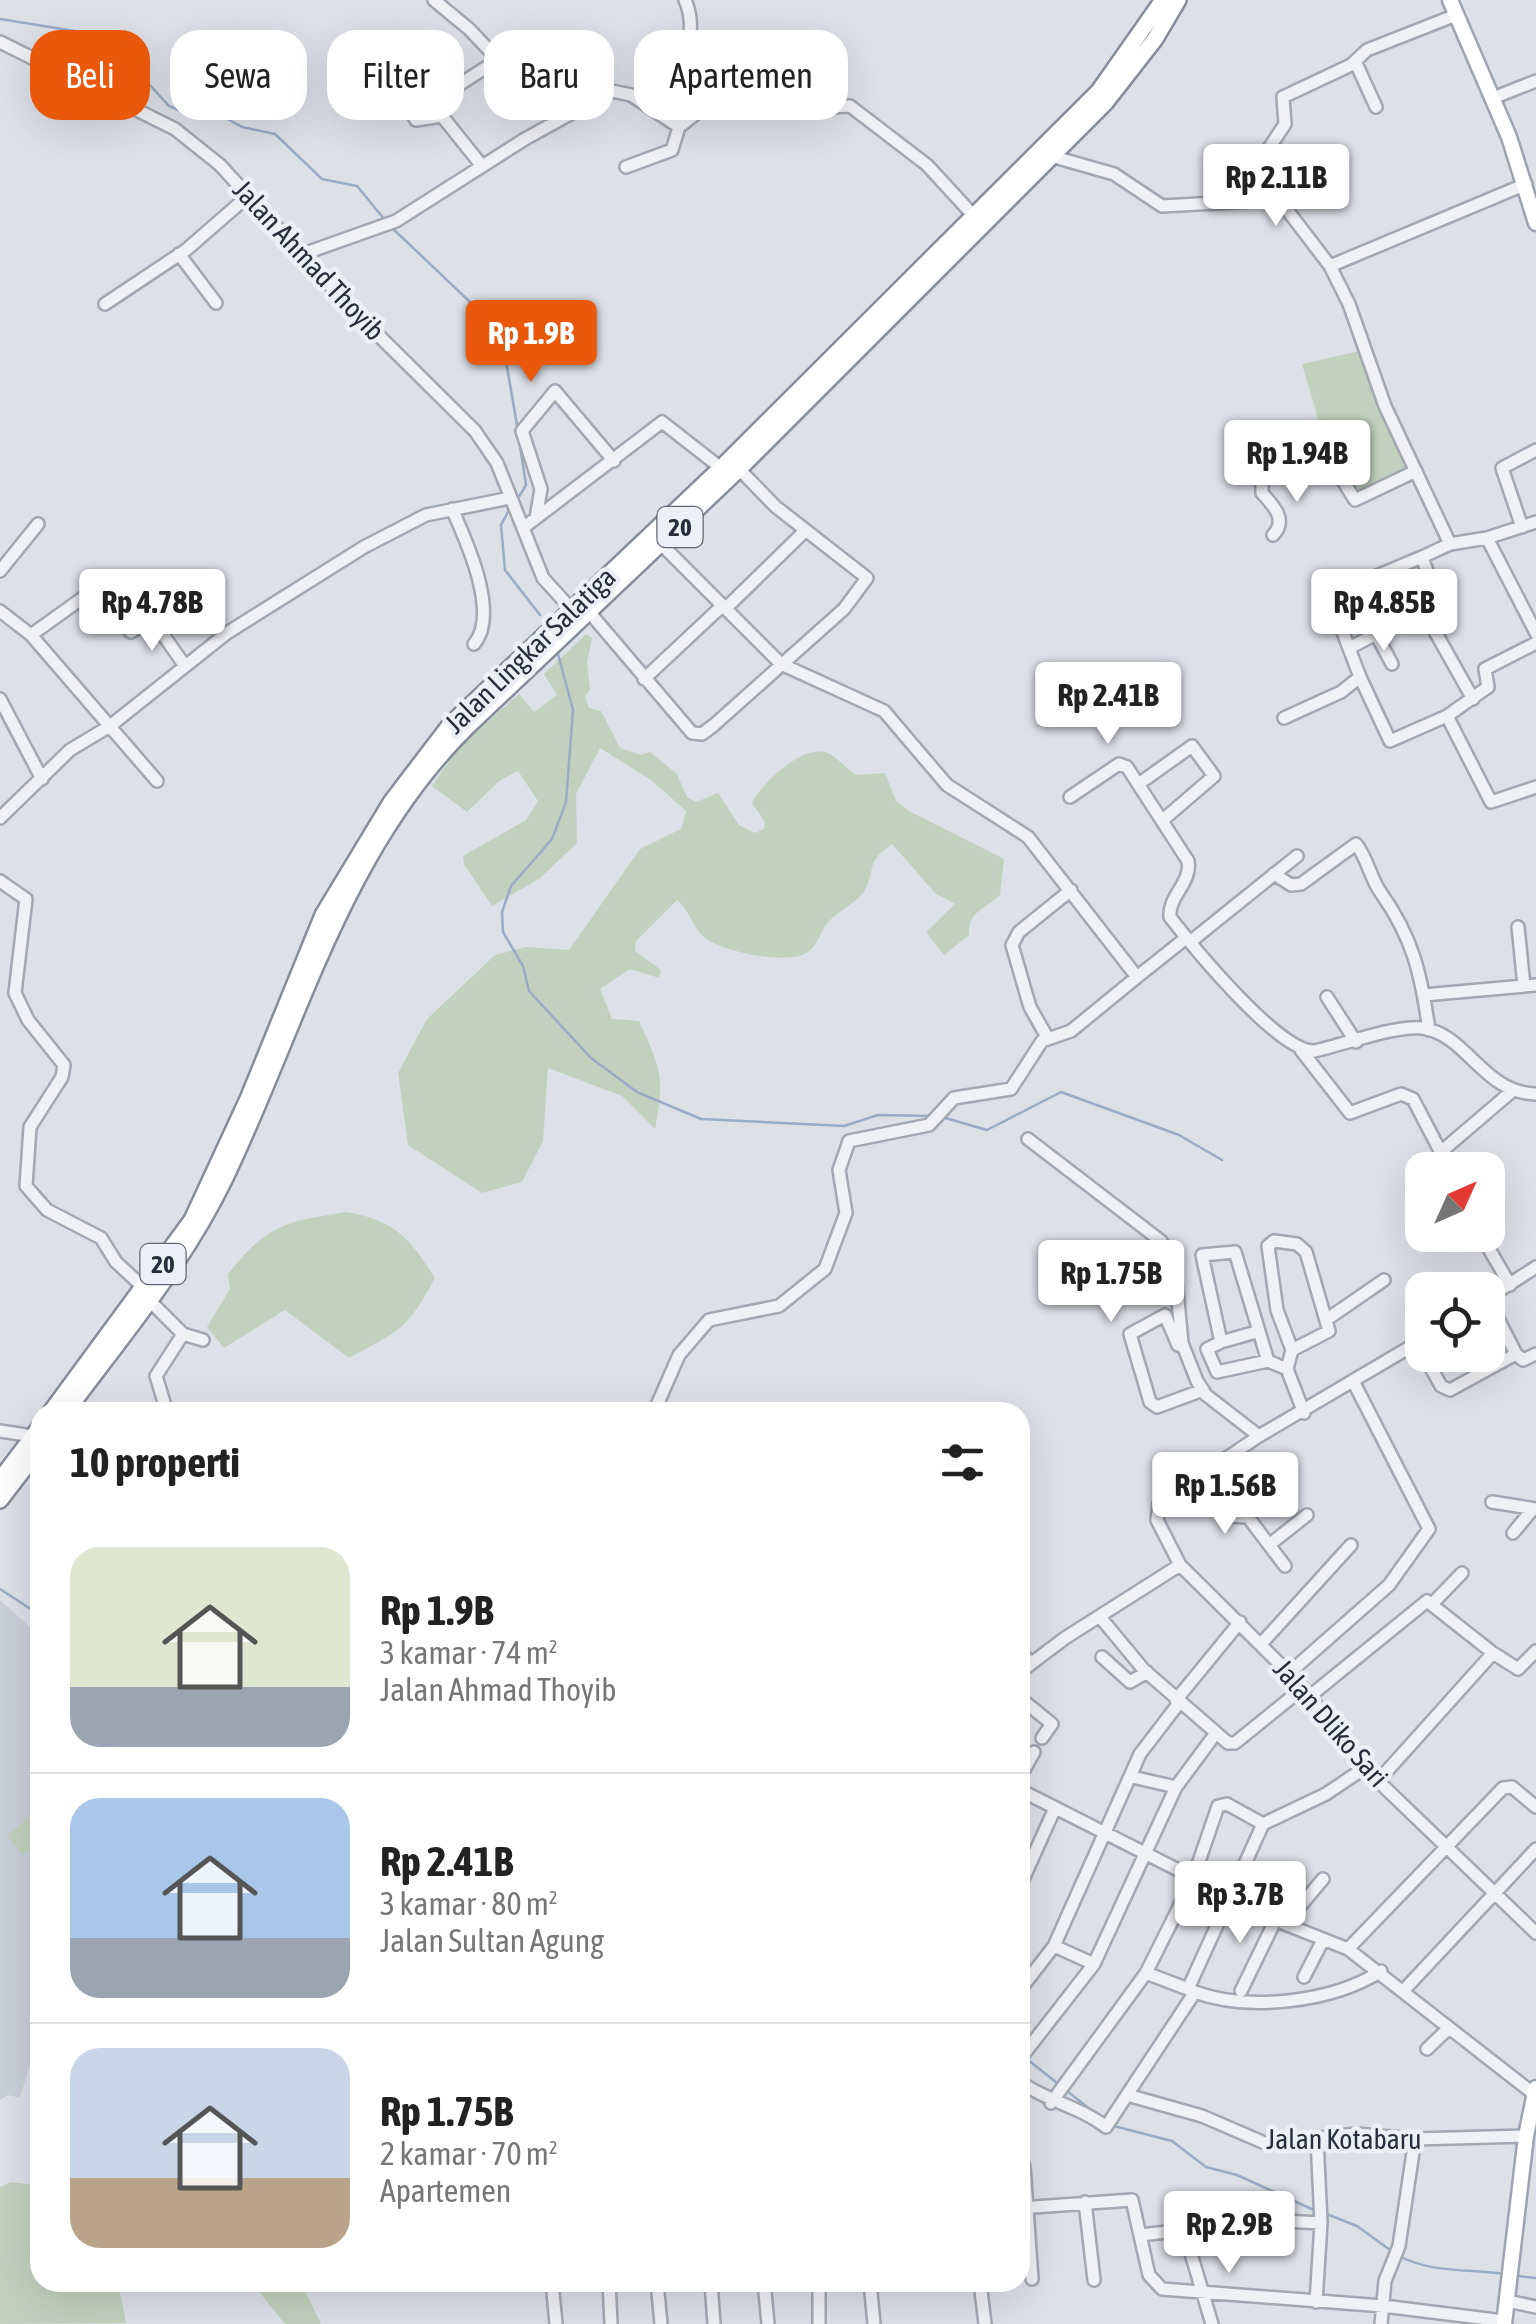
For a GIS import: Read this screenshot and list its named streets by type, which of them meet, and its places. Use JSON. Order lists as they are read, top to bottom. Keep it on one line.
{"streets":{"highway":["20","Jalan Lingkar Salatiga"],"street":["Jalan Ahmad Thoyib","Jalan Dliko Sari","Jalan Kotabaru"]},"crossings":[["Jalan Ahmad Thoyib","Jalan Lingkar Salatiga"]],"north":"top right","page":{"chip":["Beli","Sewa","Filter","Baru","Apartemen"],"price":["Rp 2.11B","Rp 1.9B","Rp 1.94B","Rp 4.78B","Rp 4.85B","Rp 2.41B","Rp 1.75B","Rp 1.56B","Rp 3.7B","Rp 2.9B"],"heading":"10 properti","list":[{"name":"Rp 1.9B","note":"3 kamar · 74 m² · Jalan Ahmad Thoyib"},{"name":"Rp 2.41B","note":"3 kamar · 80 m² · Jalan Sultan Agung"},{"name":"Rp 1.75B","note":"2 kamar · 70 m² · Apartemen"}]}}
